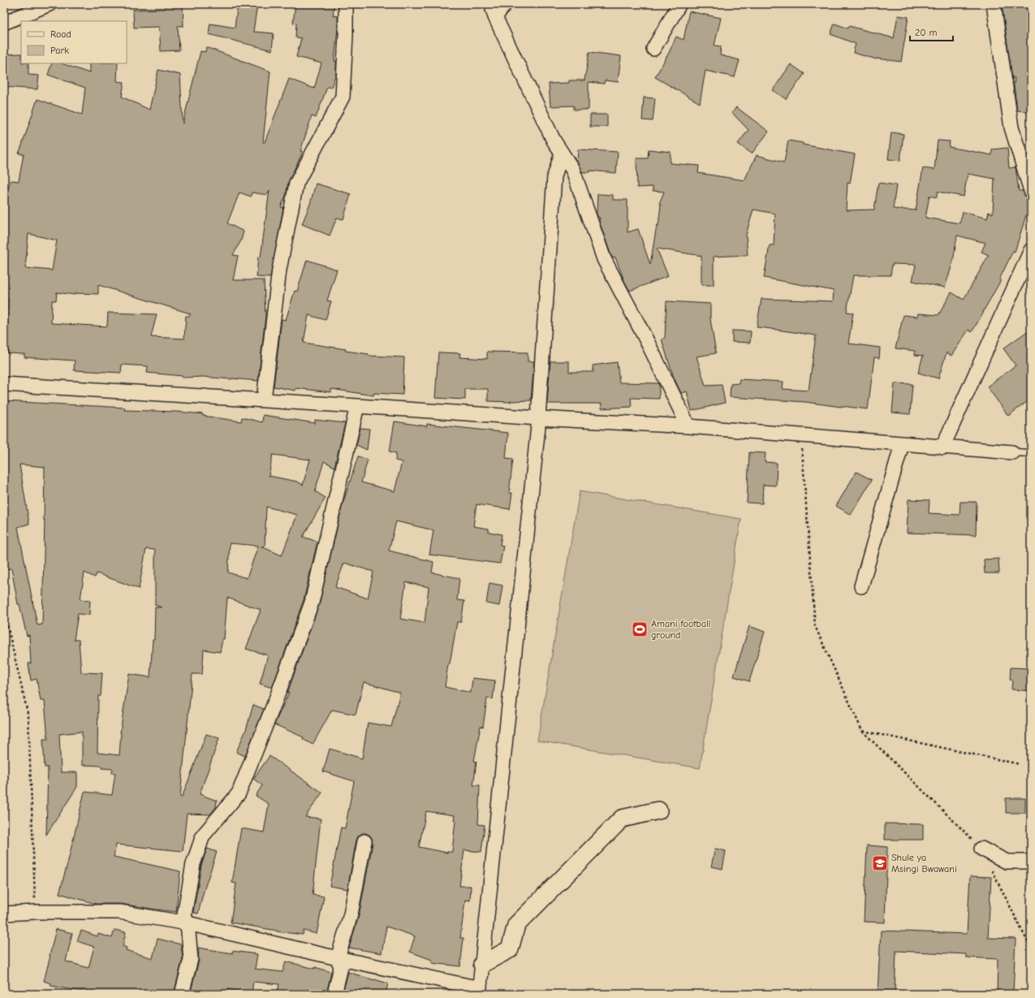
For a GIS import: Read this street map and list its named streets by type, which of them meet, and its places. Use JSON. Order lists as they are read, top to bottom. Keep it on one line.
{"places":{"sports":["Amani football ground"],"school or university":["Shule ya Msingi Bwawani"]},"legend":["Road","Park"],"scale_bar":"20 m"}
